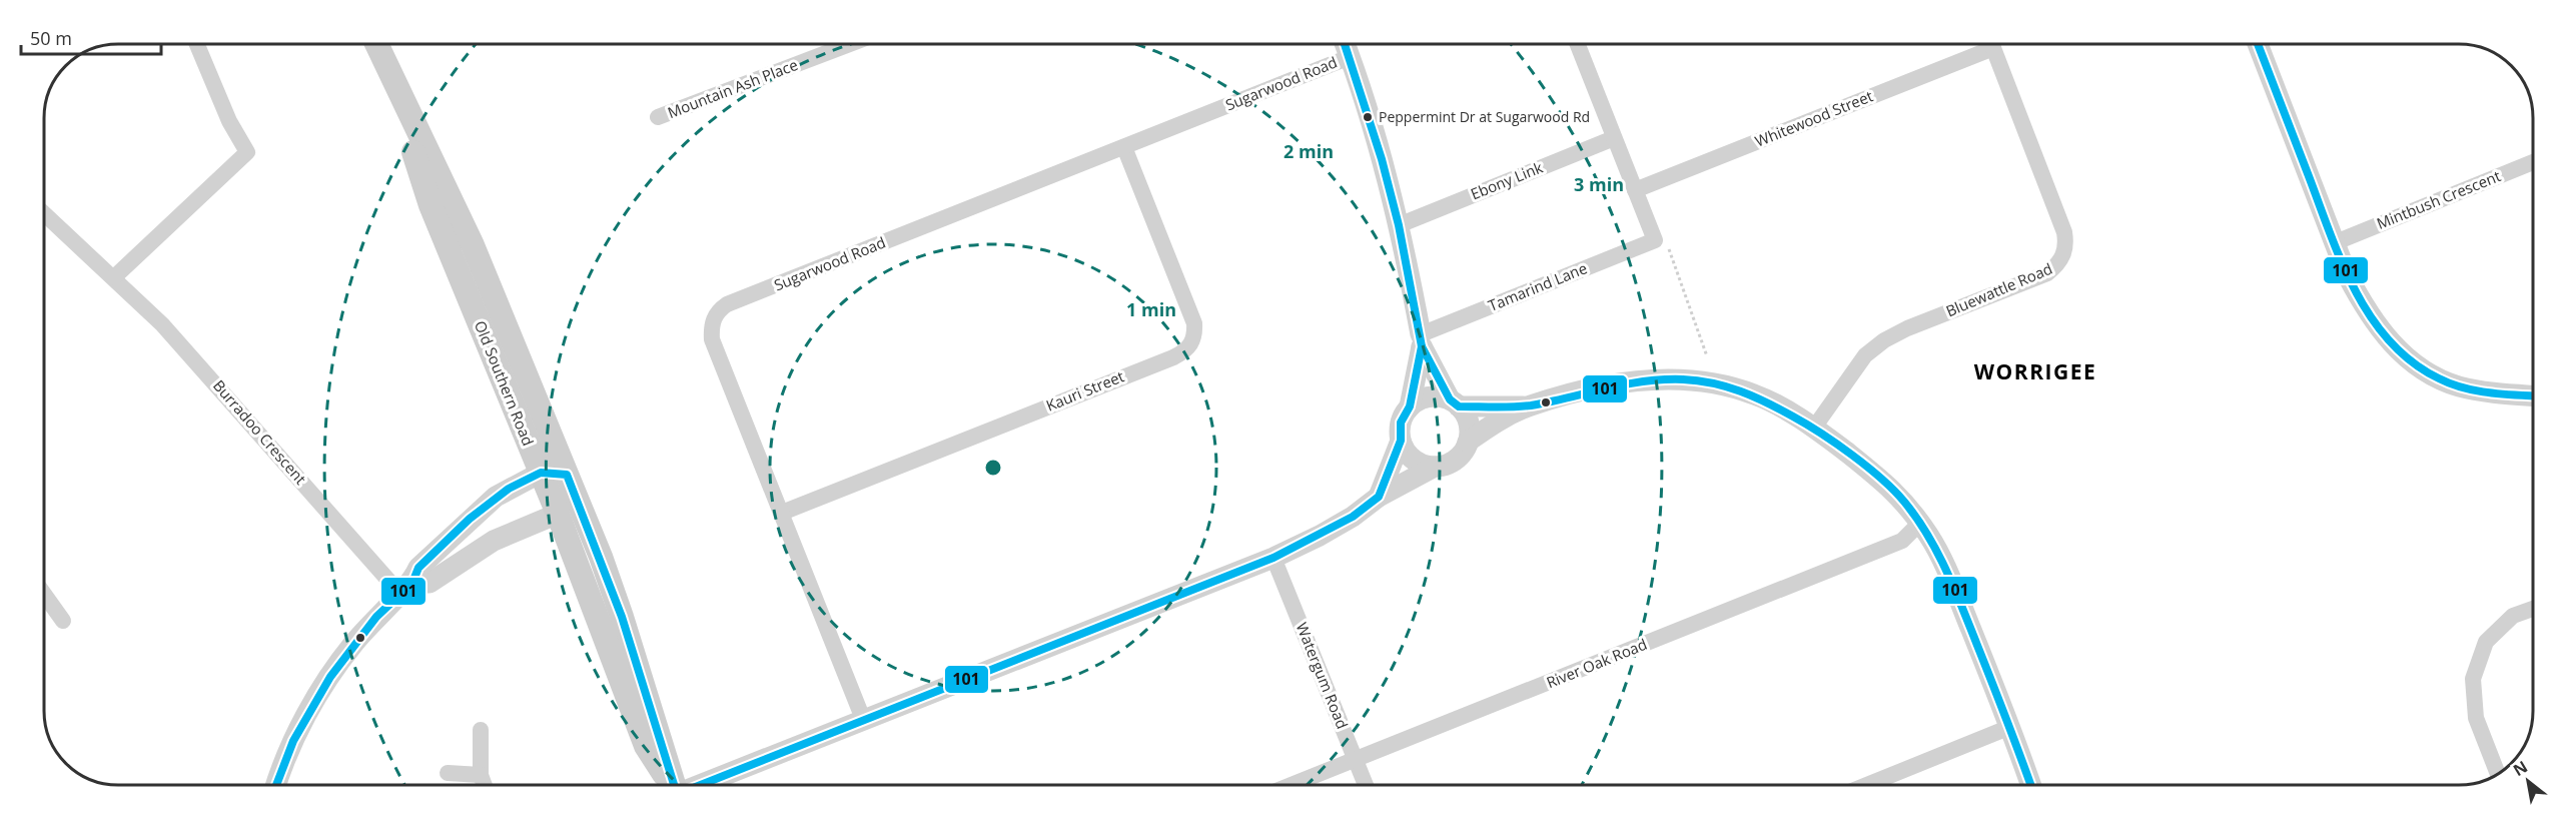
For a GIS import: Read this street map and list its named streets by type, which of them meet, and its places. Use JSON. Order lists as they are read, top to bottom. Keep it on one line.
{"streets":{"main road":["Old Southern Road"],"street":["Sugarwood Road","Mountain Ash Place","Whitewood Street","Ebony Link","Mintbush Crescent","Tamarind Lane","Bluewattle Road","Kauri Street","Burradoo Crescent","River Oak Road","Watergum Road"]},"crossings":[["Sugarwood Road","Kauri Street"],["Whitewood Street","Tamarind Lane"],["River Oak Road","Watergum Road"]],"districts":["WORRIGEE"],"places":["Peppermint Dr at Sugarwood Rd"],"lines":["transit line 101"],"scale_bar":"50 m","north":"top left","rings":["2 min","3 min","1 min"]}
